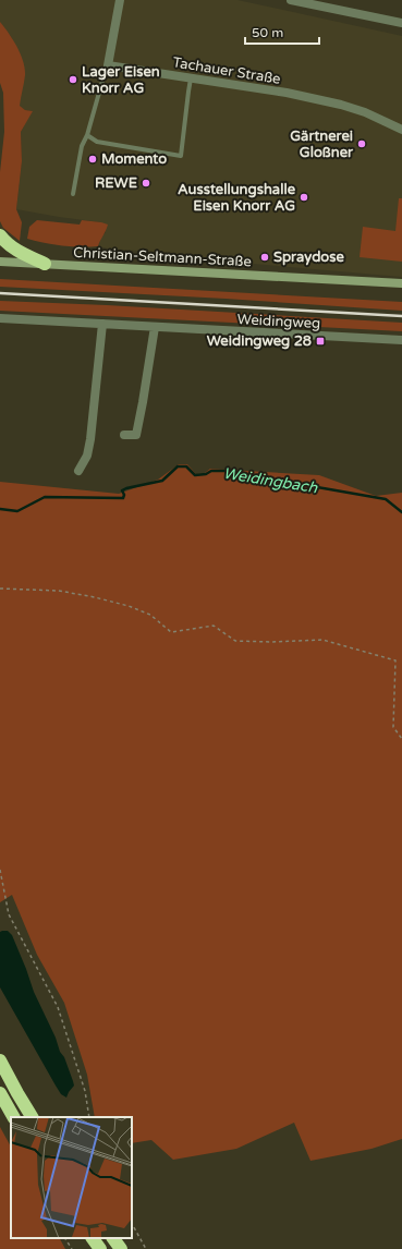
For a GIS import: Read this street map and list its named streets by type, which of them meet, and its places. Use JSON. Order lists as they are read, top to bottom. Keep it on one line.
{"streets":{"main road":["Christian-Seltmann-Straße"],"street":["Tachauer Straße","Weidingweg"]},"water":["Weidingbach"],"places":{"other":["Lager Eisen Knorr AG","Gärtnerei Gloßner","Momento","REWE","Ausstellungshalle Eisen Knorr AG","Spraydose"],"transit":["Weidingweg 28"]},"scale_bar":"50 m"}
